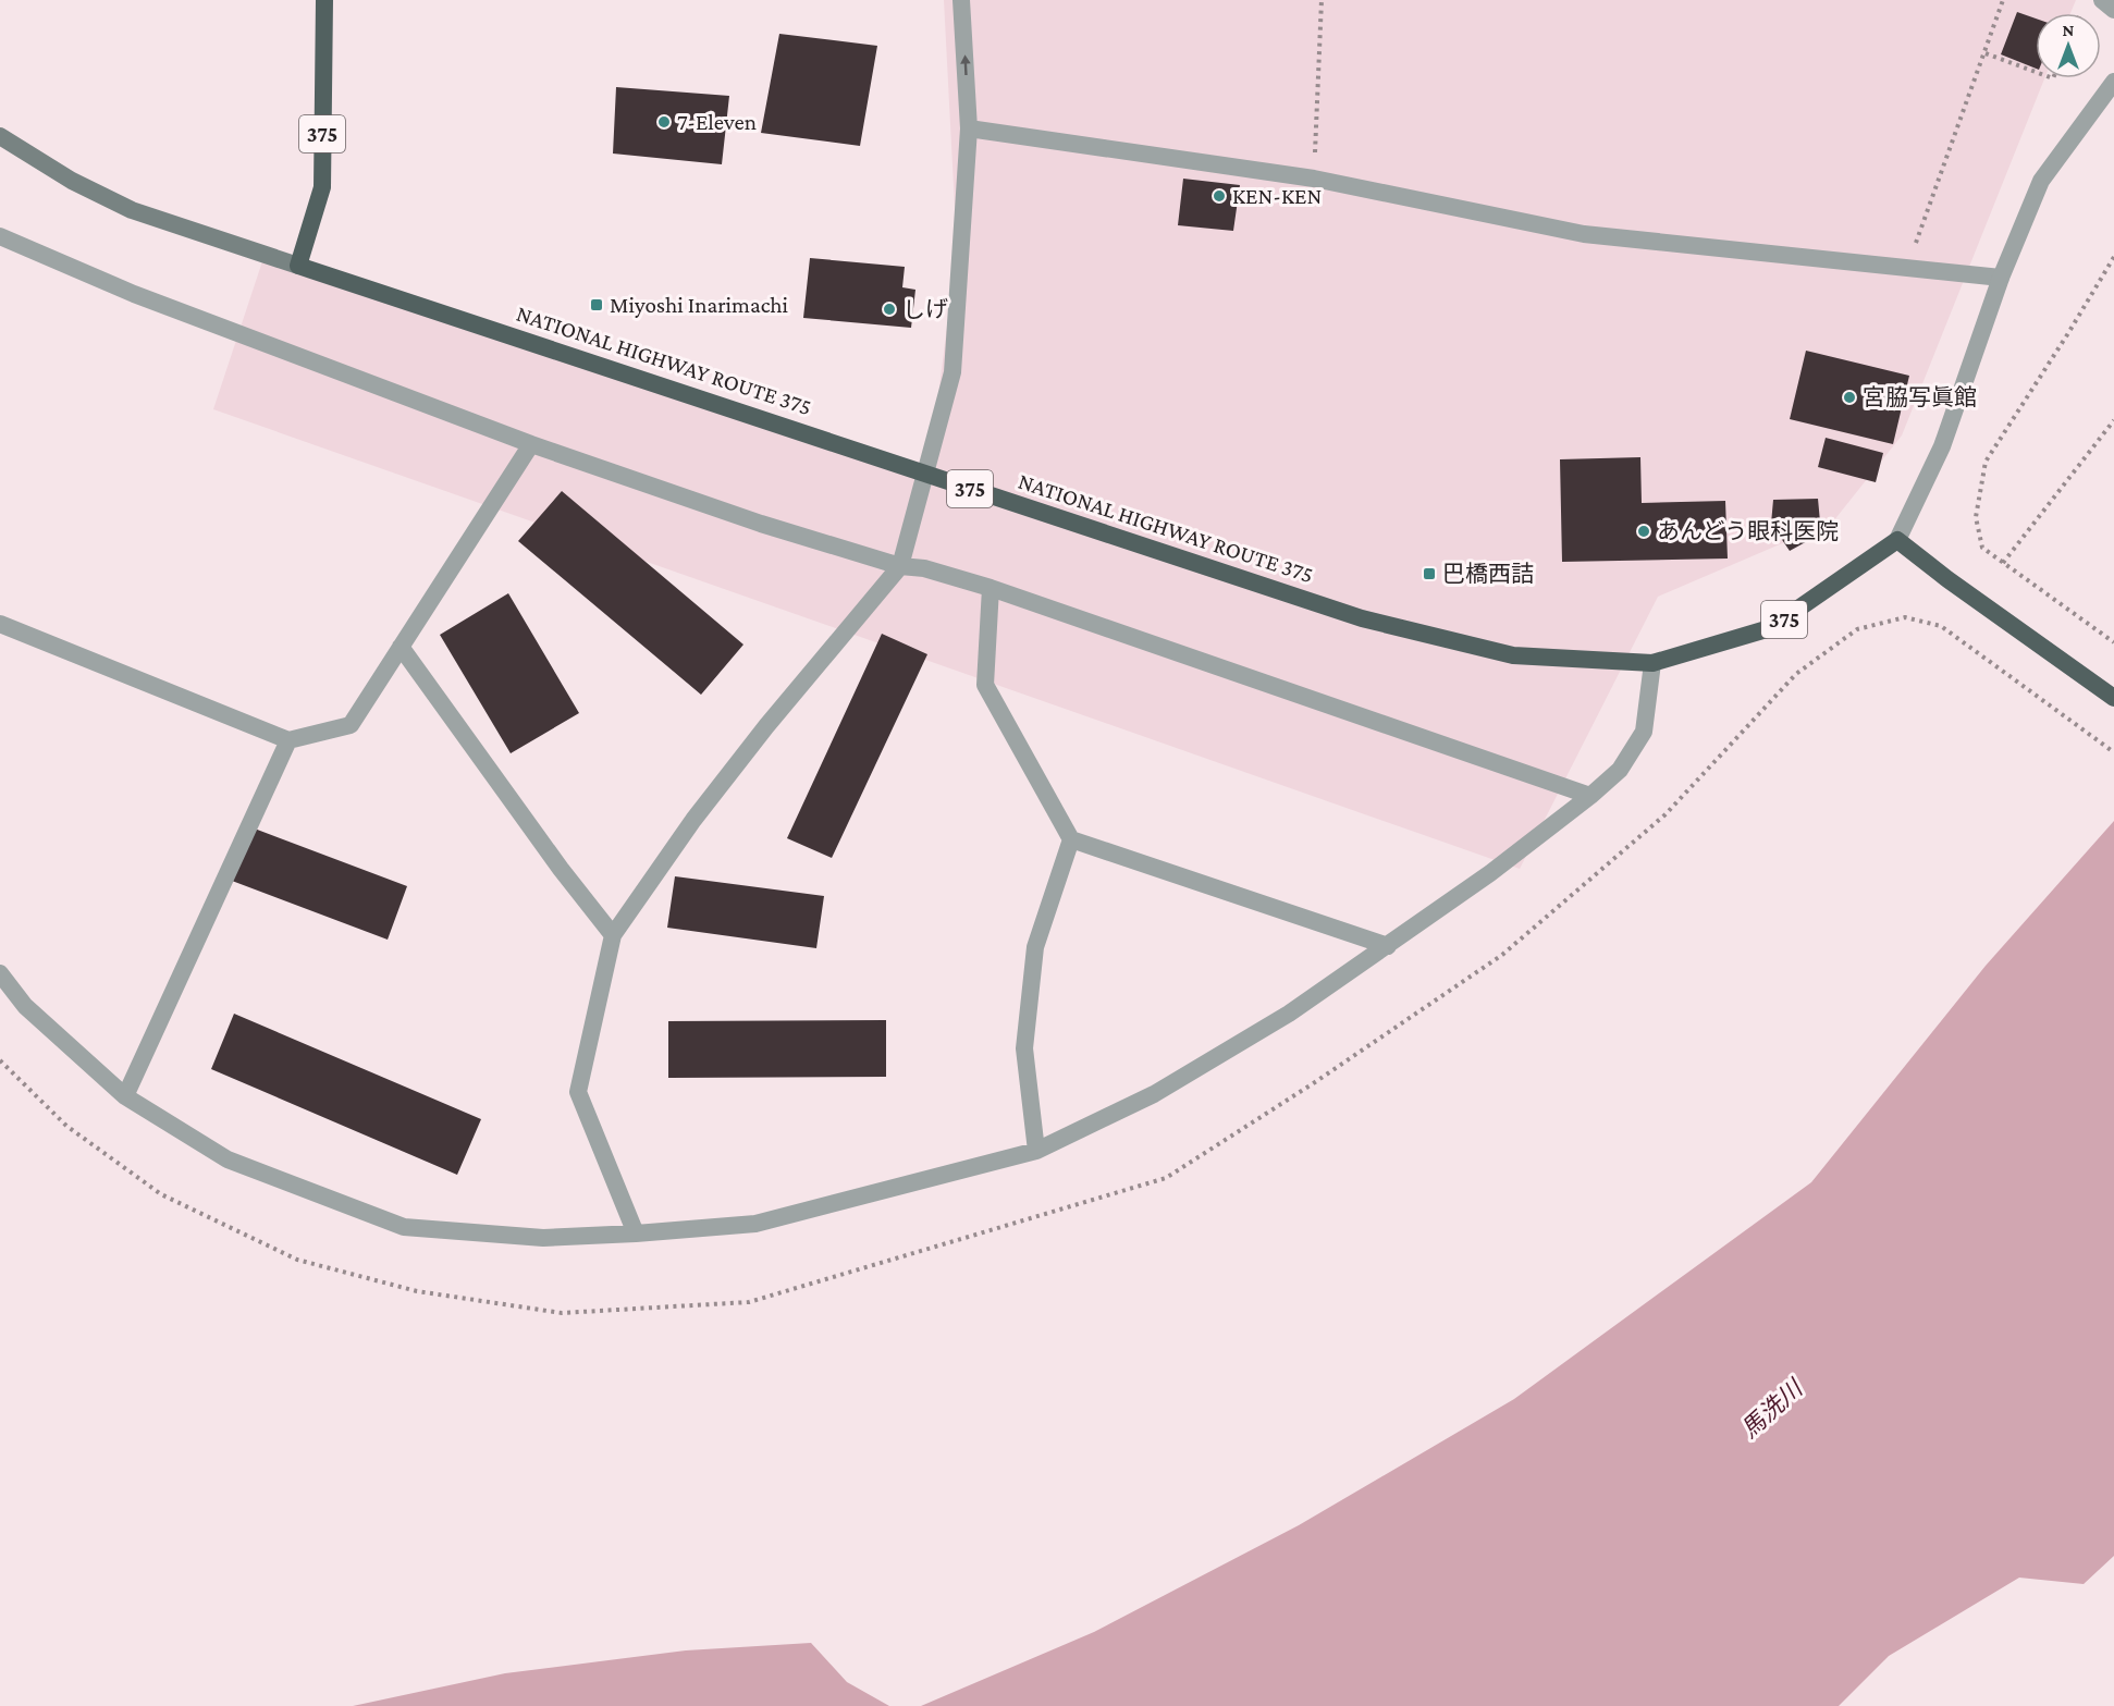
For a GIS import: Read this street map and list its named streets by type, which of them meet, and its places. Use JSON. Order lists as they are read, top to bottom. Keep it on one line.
{"streets":{"highway":["375","NATIONAL HIGHWAY ROUTE 375"]},"crossings":[["375","NATIONAL HIGHWAY ROUTE 375"]],"water":["馬洗川"],"places":{"other":["7-Eleven","KEN-KEN","しげ","宮脇写眞館","あんどう眼科医院"],"transit":["Miyoshi Inarimachi","巴橋西詰"]},"north":"top"}
